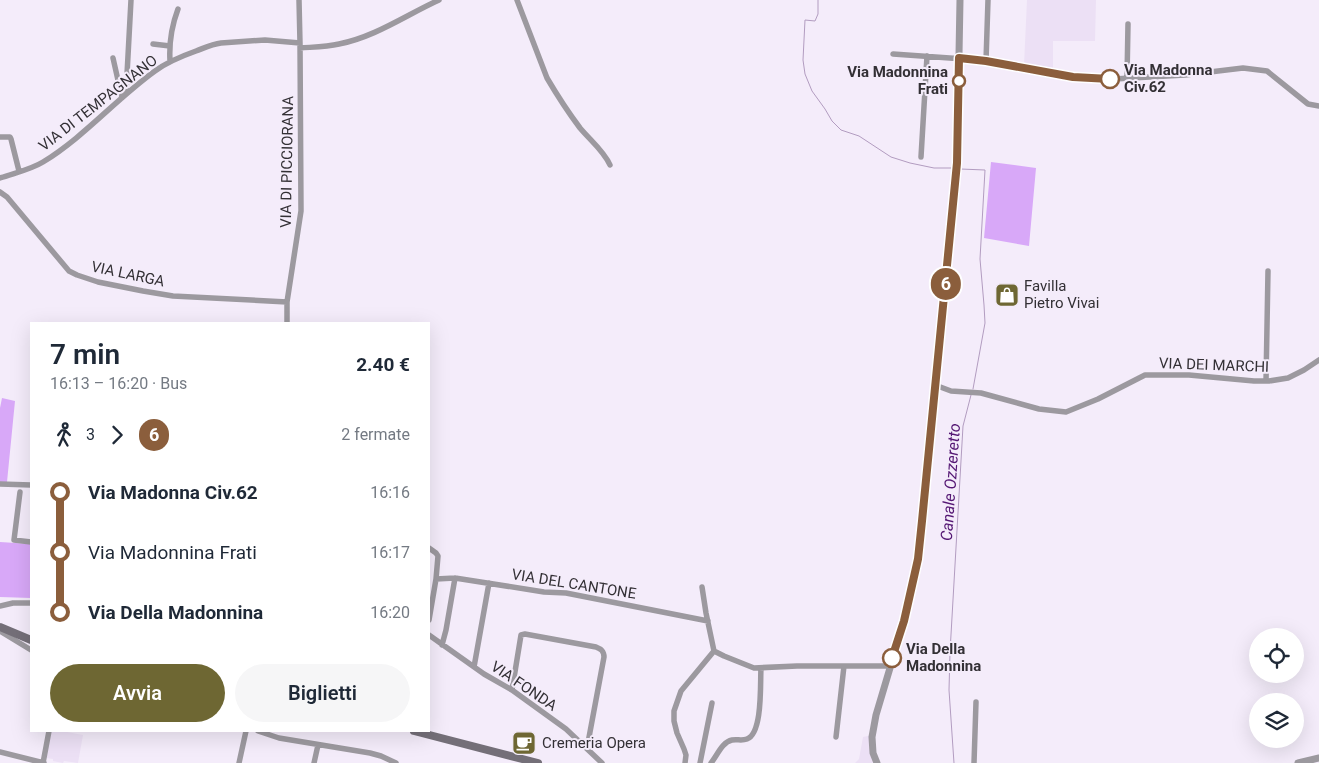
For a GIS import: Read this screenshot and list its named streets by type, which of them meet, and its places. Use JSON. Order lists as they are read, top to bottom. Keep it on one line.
{"streets":{"street":["VIA DI TEMPAGNANO","VIA DI PICCIORANA","VIA LARGA","VIA DEI MARCHI","VIA DEL CANTONE","VIA FONDA"]},"crossings":[["VIA DI TEMPAGNANO","VIA DI PICCIORANA"],["VIA DI PICCIORANA","VIA LARGA"]],"water":["Canale Ozzeretto"],"places":{"other":["Via Madonna Civ.62","Via Madonnina Frati","Via Della Madonnina"],"shop":["Favilla Pietro Vivai"],"cafe":["Cremeria Opera"]},"lines":["bus line 6"],"page":{"on_map":"6","heading":["7 min","16:13 – 16:20 · Bus","2.40 €"],"legs":["3","6","2 fermate"],"list":[{"name":"Via Madonna Civ.62","value":"16:16"},{"name":"Via Madonnina Frati","value":"16:17"},{"name":"Via Della Madonnina","value":"16:20"}],"buttons":["Avvia","Biglietti"]}}
